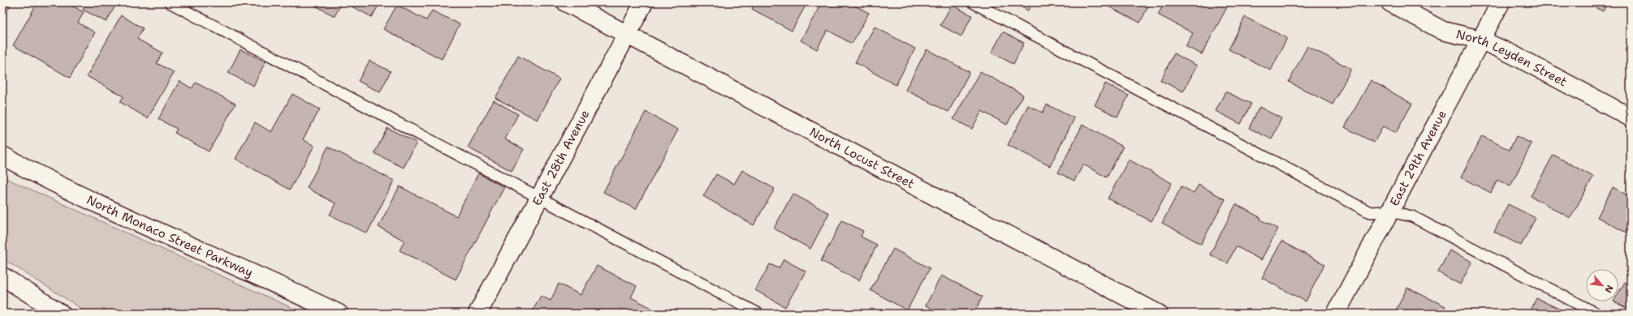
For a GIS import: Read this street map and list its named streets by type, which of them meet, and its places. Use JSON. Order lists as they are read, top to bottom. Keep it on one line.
{"streets":{"street":["North Leyden Street","East 28th Avenue","North Locust Street","East 29th Avenue","North Monaco Street Parkway"]},"crossings":[["North Leyden Street","East 29th Avenue"],["East 28th Avenue","North Locust Street"]],"north":"bottom right"}
